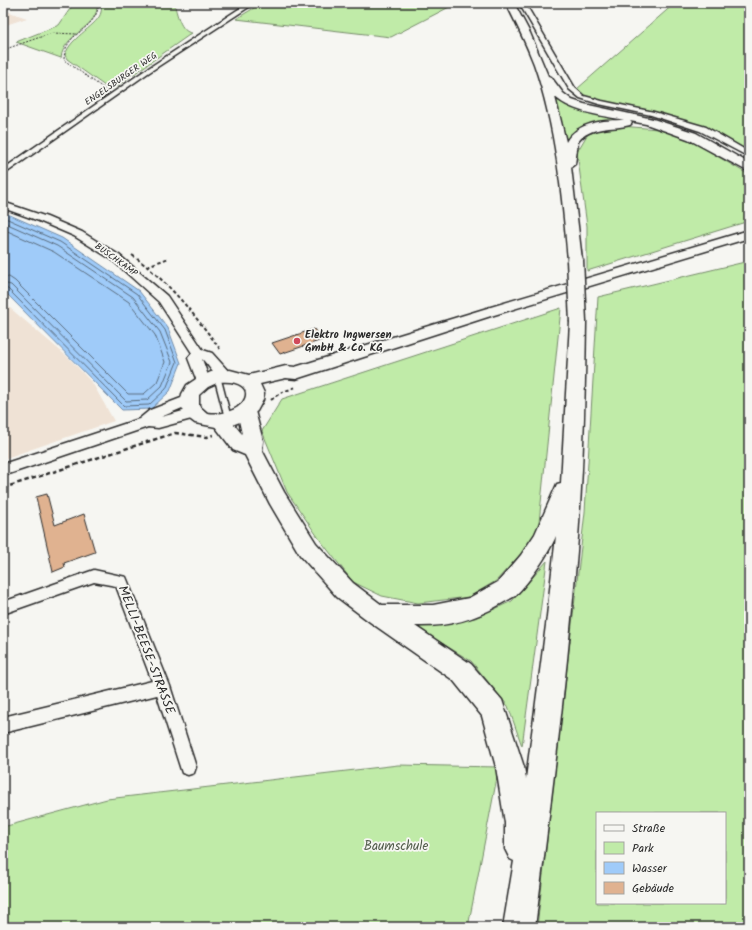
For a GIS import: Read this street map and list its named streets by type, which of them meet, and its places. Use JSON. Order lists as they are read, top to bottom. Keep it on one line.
{"streets":{"street":["ENGELSBURGER WEG","BUSCHKAMP","MELLI-BEESE-STRASSE"]},"parks":["Baumschule"],"places":["Elektro Ingwersen GmbH & Co. KG"],"legend":["Straße","Park","Wasser","Gebäude"]}
